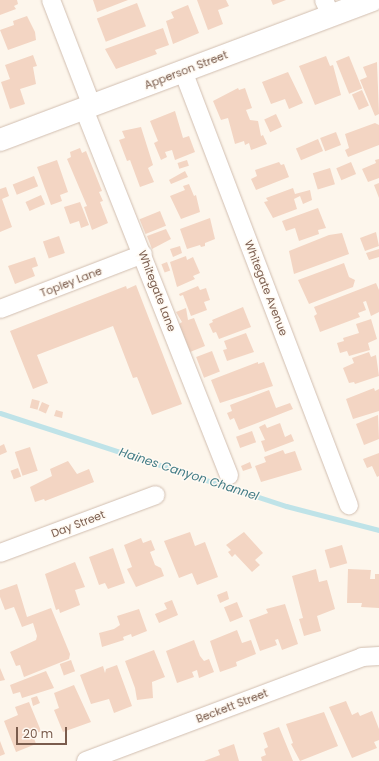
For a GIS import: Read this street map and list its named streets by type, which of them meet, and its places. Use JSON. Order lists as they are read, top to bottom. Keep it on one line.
{"streets":{"street":["Apperson Street","Topley Lane","Whitegate Avenue","Whitegate Lane","Day Street","Beckett Street"]},"crossings":[["Apperson Street","Whitegate Avenue"],["Apperson Street","Whitegate Lane"],["Topley Lane","Whitegate Lane"]],"water":["Haines Canyon Channel"],"scale_bar":"20 m"}
